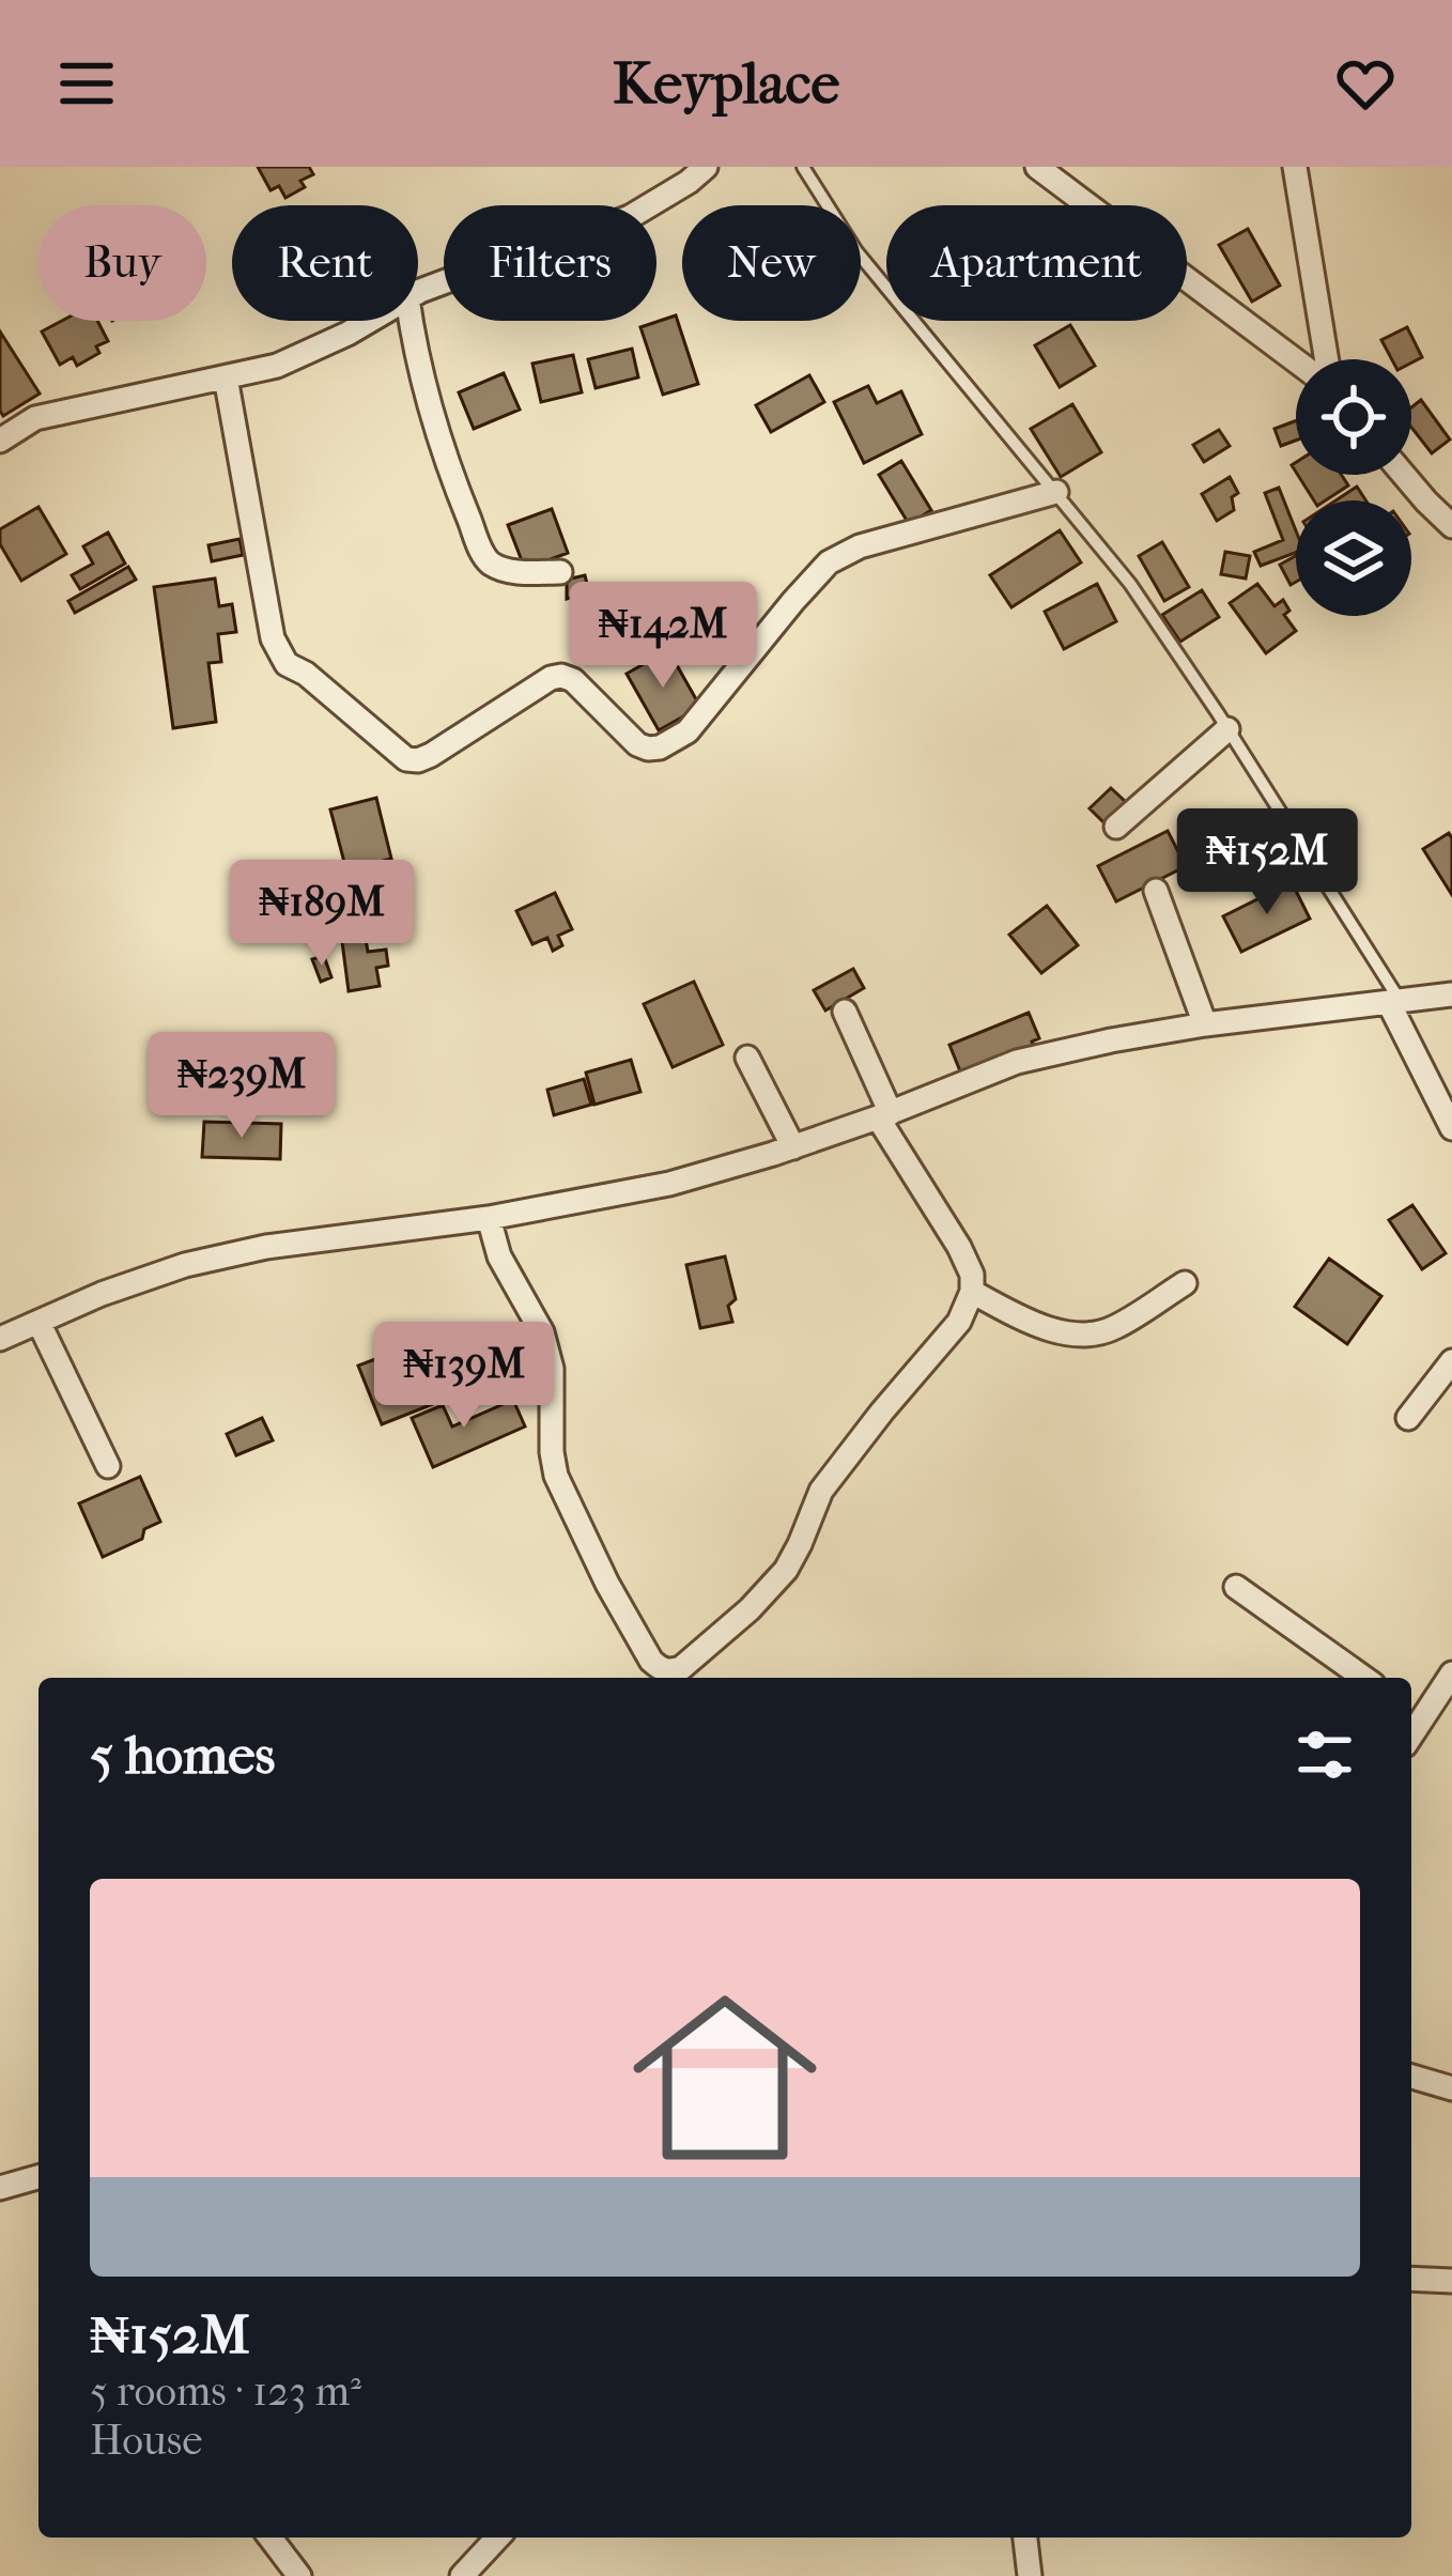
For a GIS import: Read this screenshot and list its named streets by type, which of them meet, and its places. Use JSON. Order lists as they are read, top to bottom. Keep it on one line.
{"page":{"header":"Keyplace","chip":["Buy","Rent","Filters","New","Apartment"],"price":["₦142M","₦152M","₦189M","₦239M","₦139M"],"heading":"5 homes","list":[{"name":"₦152M","note":"5 rooms · 123 m² · House"}]}}
